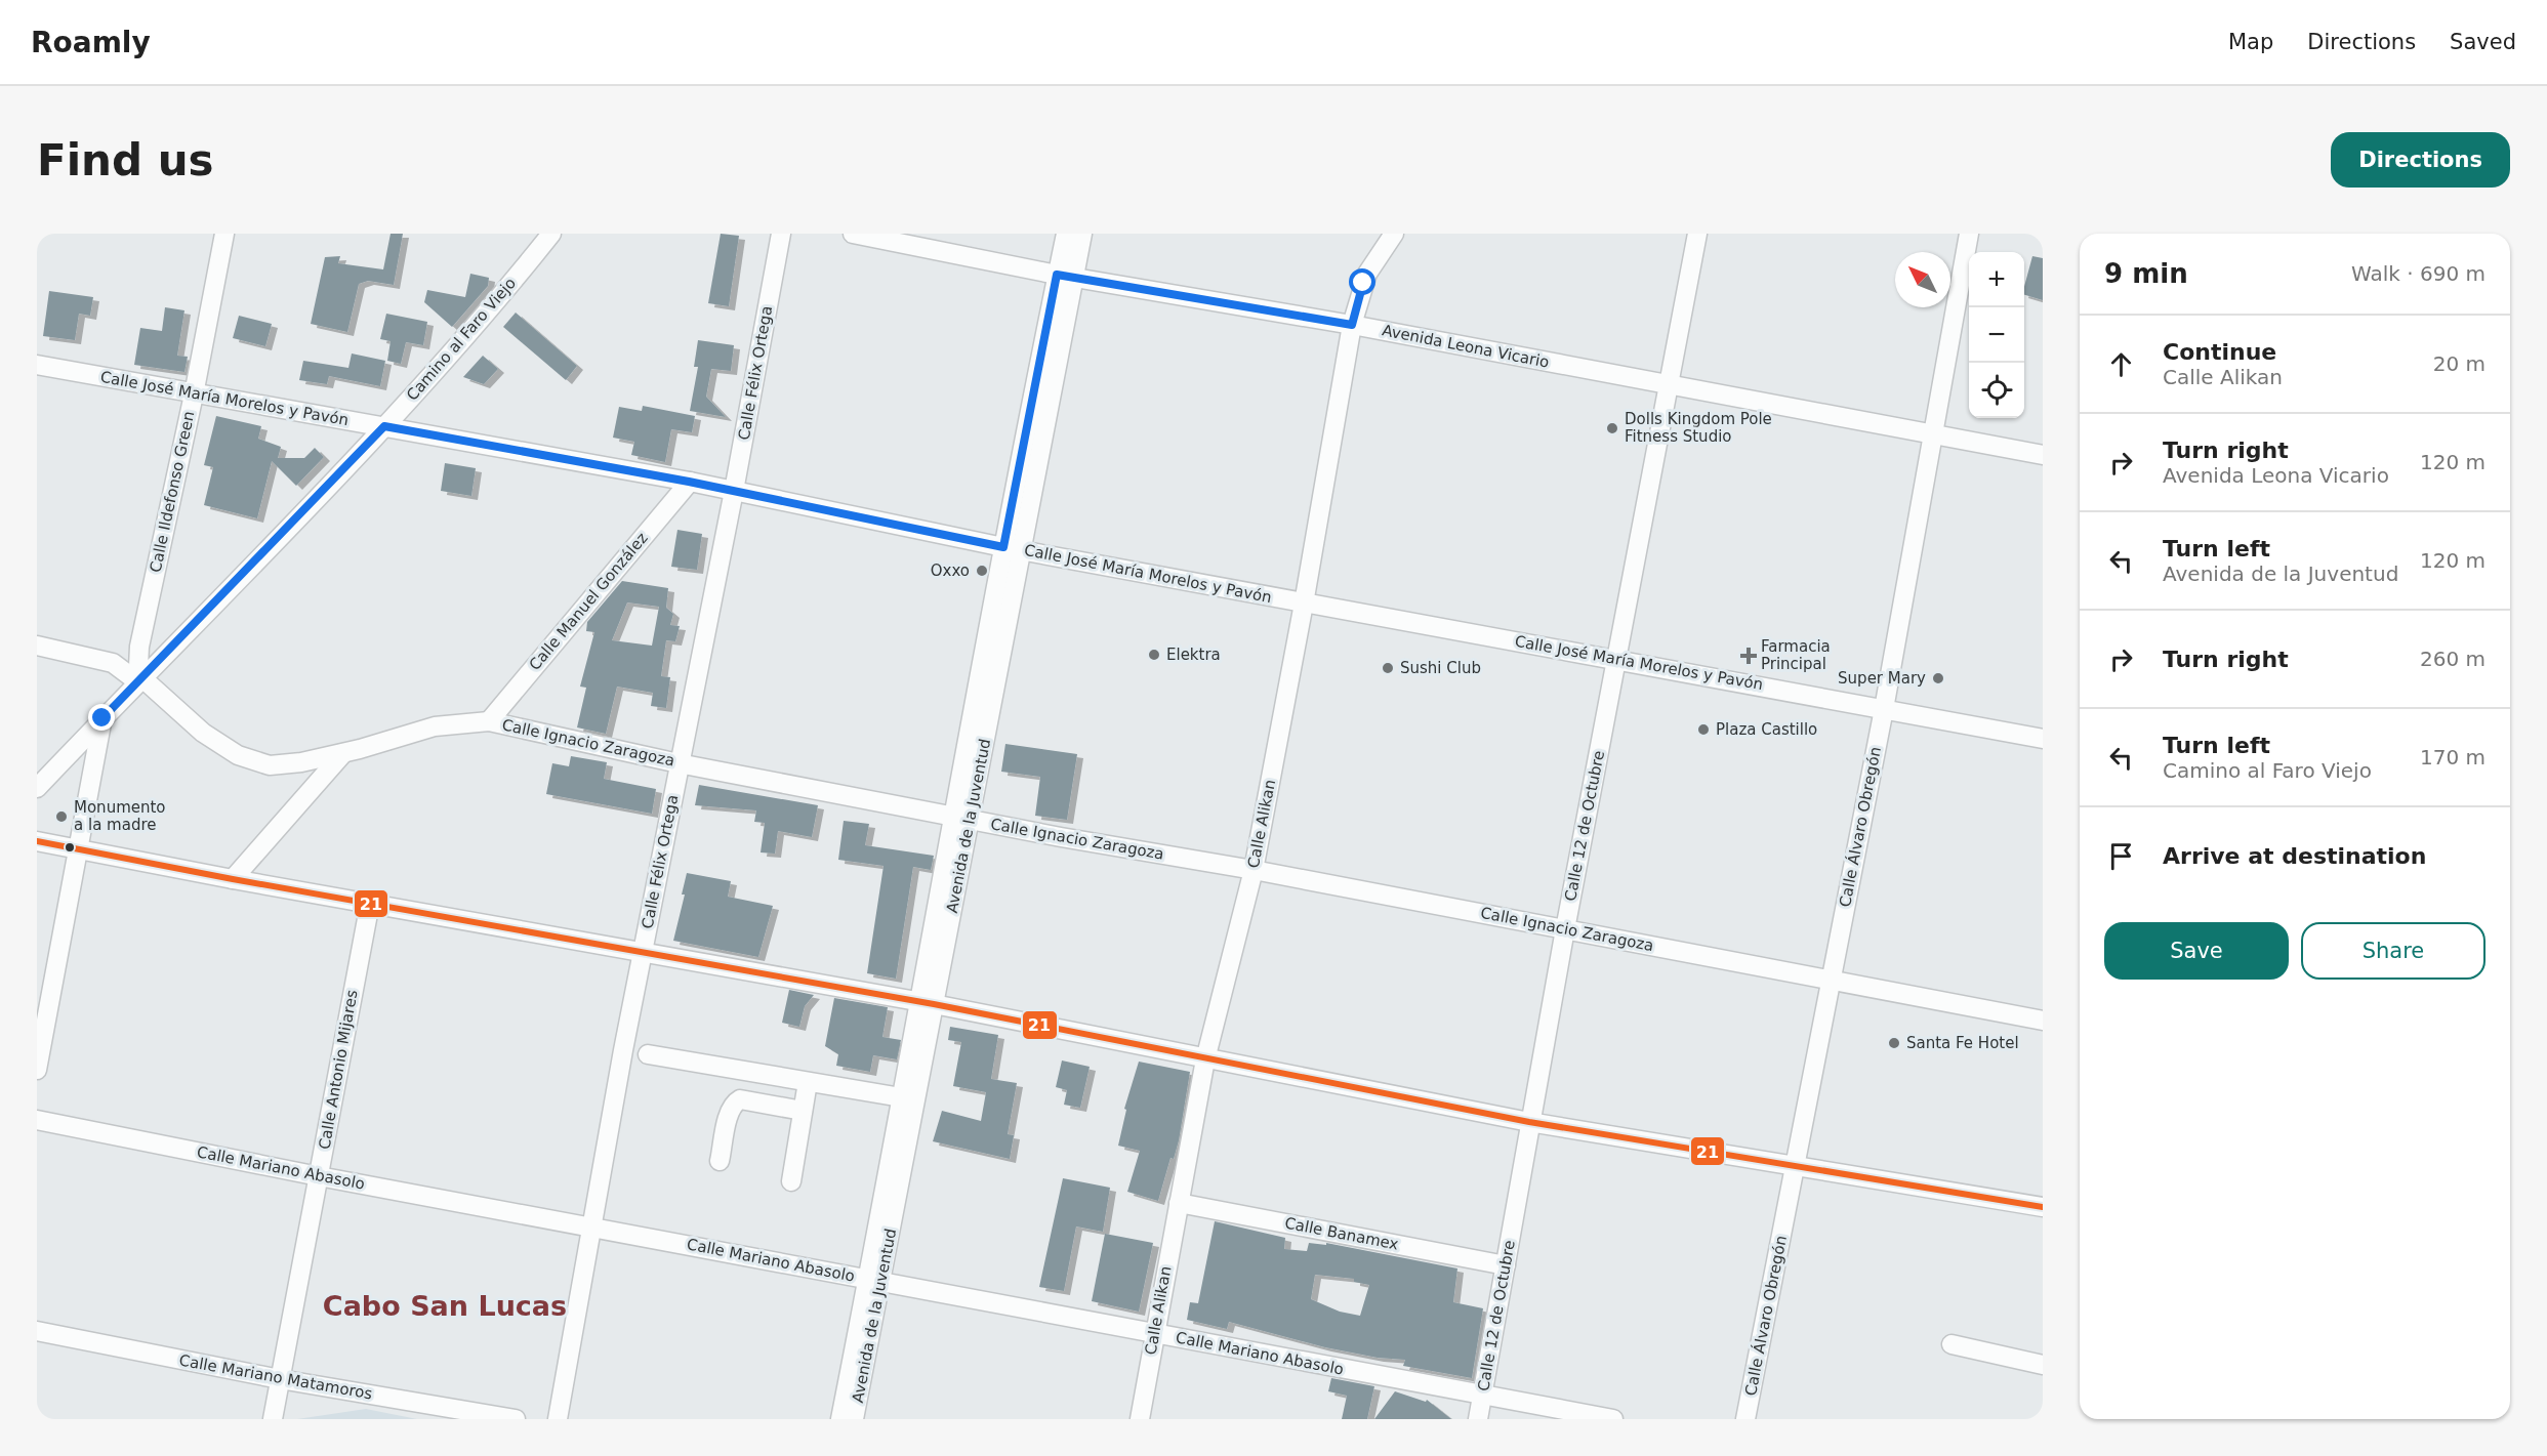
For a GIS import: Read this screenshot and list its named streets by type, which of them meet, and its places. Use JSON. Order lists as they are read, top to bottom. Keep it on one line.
{"streets":{"street":["Camino al Faro Viejo","Avenida Leona Vicario","Calle Félix Ortega","Calle José María Morelos y Pavón","Calle Ildefonso Green","Calle Manuel González","Calle Ignacio Zaragoza","Calle Alikan","Avenida de la Juventud","Calle 12 de Octubre","Calle Álvaro Obregón","Calle Antonio Mijares","Calle Mariano Abasolo","Calle Banamex","Calle Mariano Matamoros"]},"crossings":[["Camino al Faro Viejo","Calle José María Morelos y Pavón"],["Camino al Faro Viejo","Calle Ildefonso Green"],["Camino al Faro Viejo","Calle Ignacio Zaragoza"],["Avenida Leona Vicario","Calle Alikan"],["Avenida Leona Vicario","Avenida de la Juventud"],["Avenida Leona Vicario","Calle 12 de Octubre"],["Avenida Leona Vicario","Calle Álvaro Obregón"],["Calle Félix Ortega","Calle José María Morelos y Pavón"],["Calle Félix Ortega","Calle Ignacio Zaragoza"],["Calle Félix Ortega","Calle Mariano Abasolo"],["Calle José María Morelos y Pavón","Calle Ildefonso Green"],["Calle José María Morelos y Pavón","Calle Manuel González"],["Calle José María Morelos y Pavón","Calle Alikan"],["Calle José María Morelos y Pavón","Avenida de la Juventud"],["Calle José María Morelos y Pavón","Calle 12 de Octubre"],["Calle José María Morelos y Pavón","Calle Álvaro Obregón"],["Calle Ildefonso Green","Calle Ignacio Zaragoza"],["Calle Manuel González","Calle Ignacio Zaragoza"],["Calle Ignacio Zaragoza","Calle Alikan"],["Calle Ignacio Zaragoza","Avenida de la Juventud"],["Calle Ignacio Zaragoza","Calle 12 de Octubre"],["Calle Ignacio Zaragoza","Calle Álvaro Obregón"],["Calle Alikan","Calle Mariano Abasolo"],["Calle Alikan","Calle Banamex"],["Avenida de la Juventud","Calle Mariano Abasolo"],["Calle 12 de Octubre","Calle Mariano Abasolo"],["Calle 12 de Octubre","Calle Banamex"],["Calle Antonio Mijares","Calle Mariano Abasolo"],["Calle Antonio Mijares","Calle Mariano Matamoros"]],"districts":["Cabo San Lucas"],"places":{"other":["Dolls Kingdom Pole Fitness Studio","Oxxo","Elektra","Sushi Club","Super Mary","Plaza Castillo","Monumento a la madre","Santa Fe Hotel"],"health":["Farmacia Principal"]},"lines":["transit line 21"],"north":"top left","page":{"header":"Roamly","nav":["Map","Directions","Saved"],"buttons":["Directions",["Save","Share"]],"title":"Find us","heading":["9 min","Walk · 690 m"],"map_buttons":["+","−"],"list":[["Continue","Calle Alikan","20 m"],["Turn right","Avenida Leona Vicario","120 m"],["Turn left","Avenida de la Juventud","120 m"],["Turn right","260 m"],["Turn left","Camino al Faro Viejo","170 m"],"Arrive at destination"]}}
